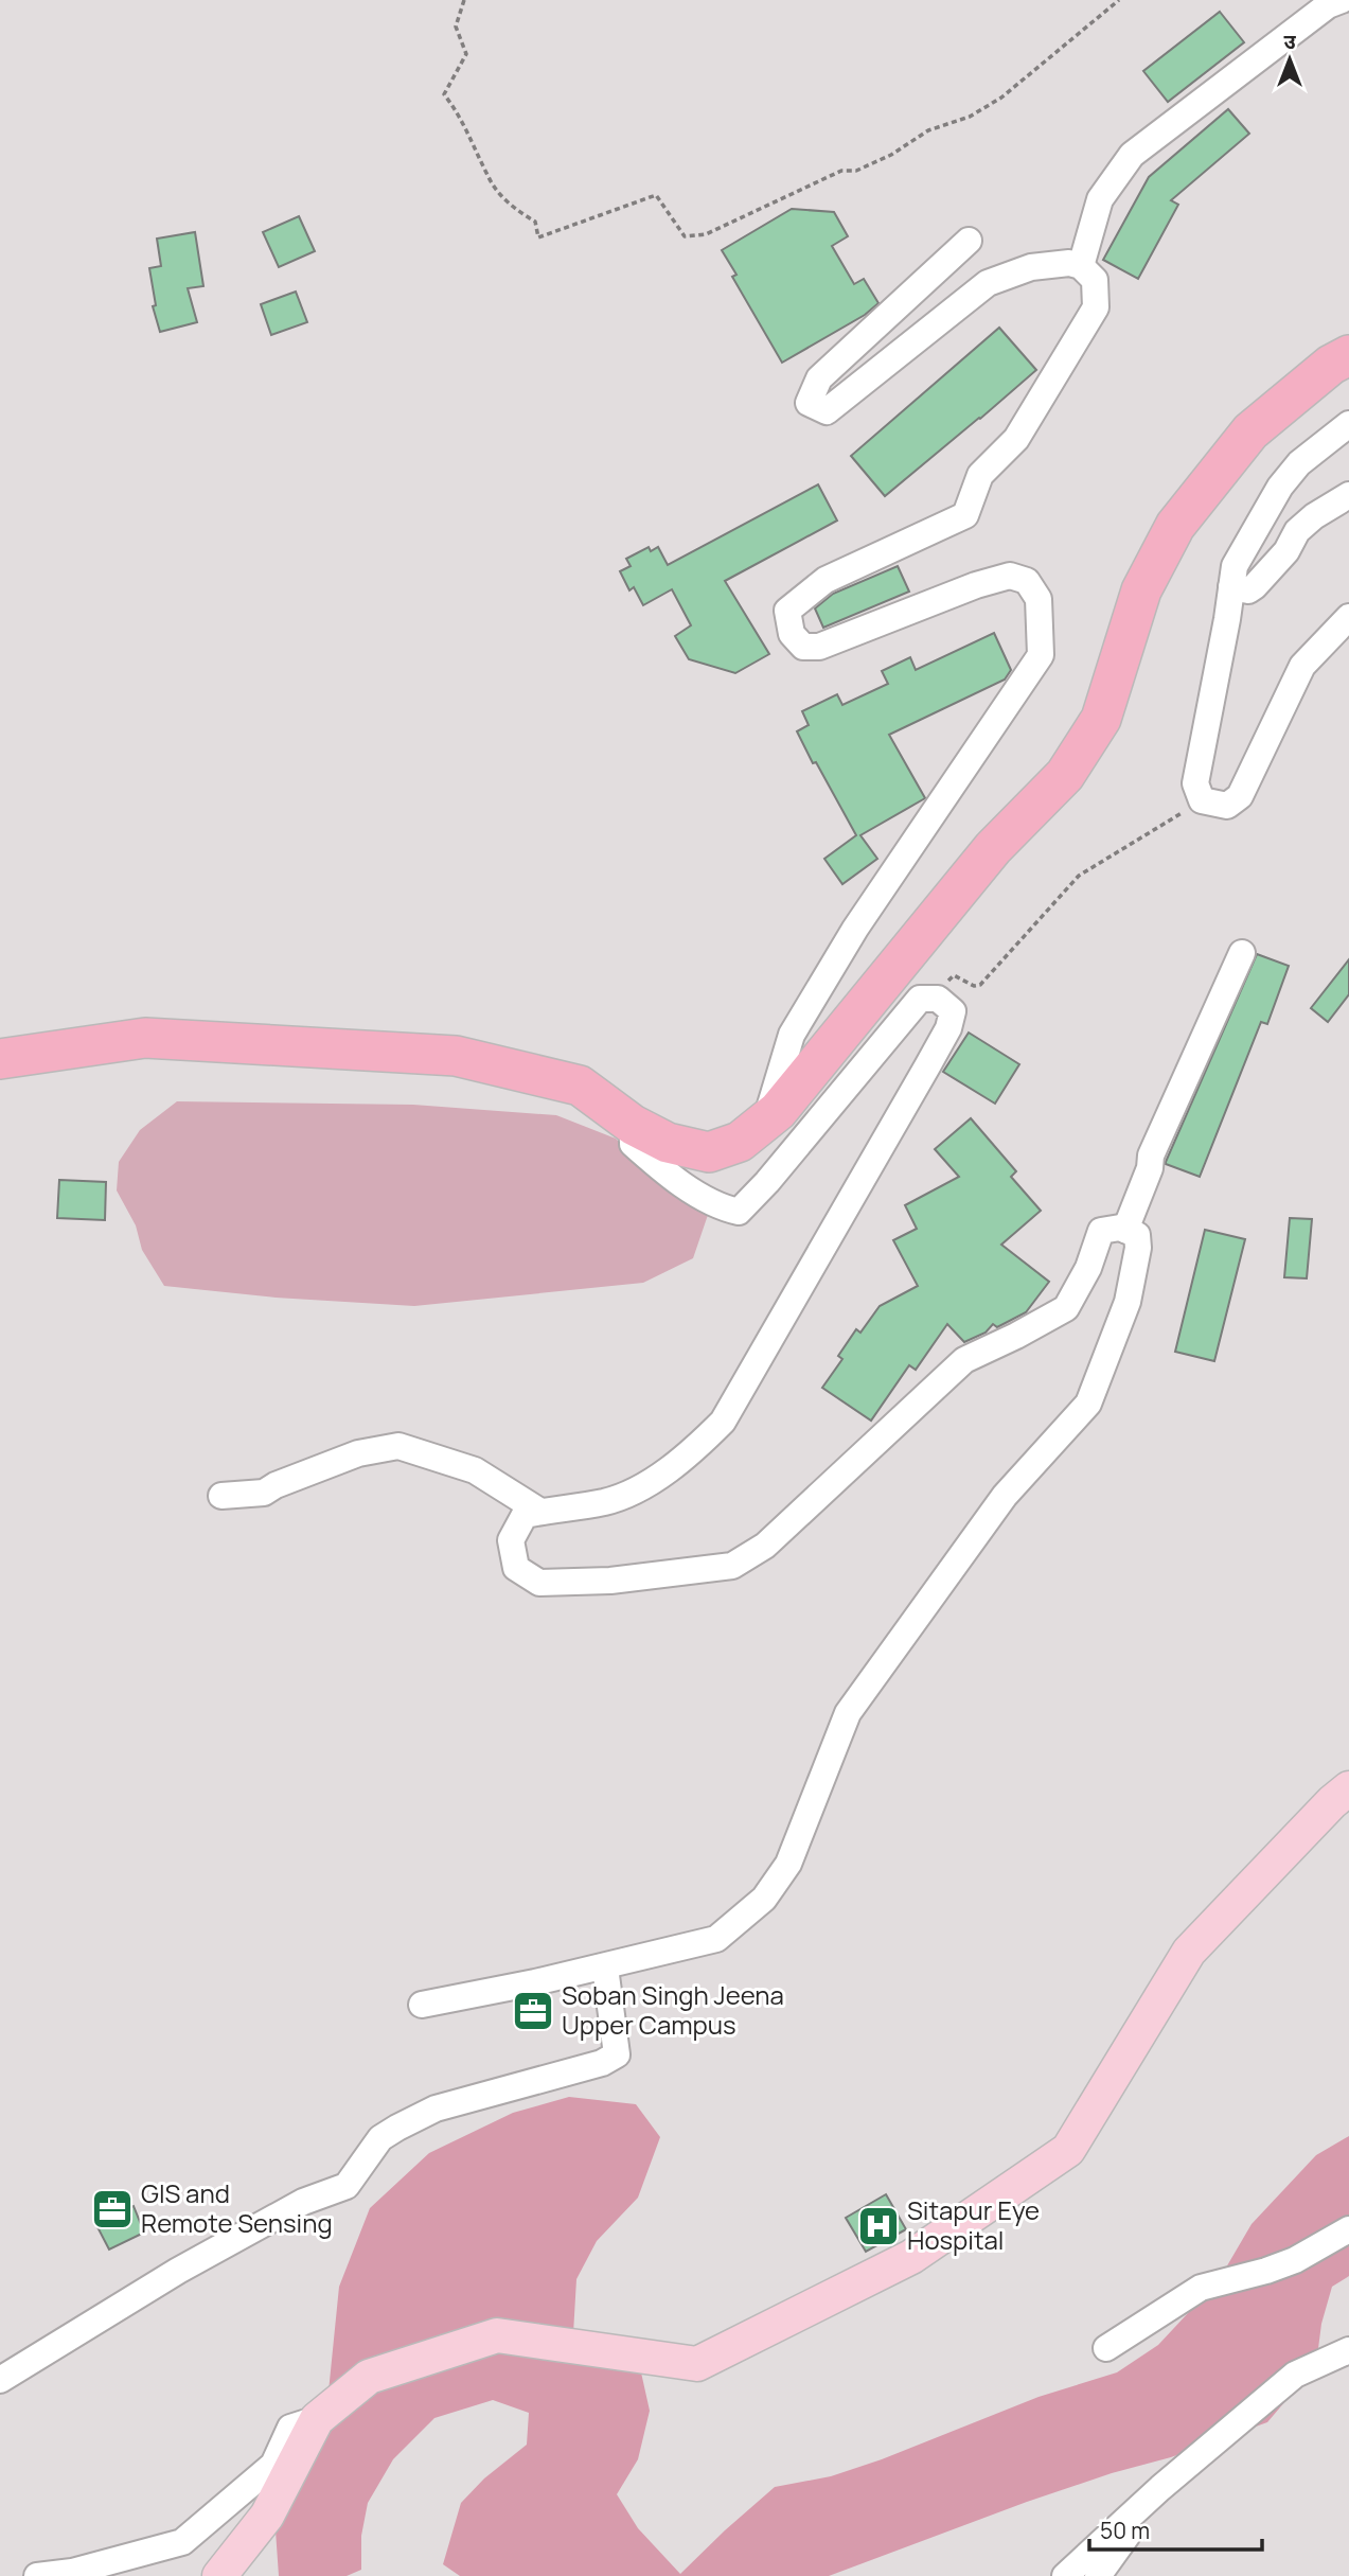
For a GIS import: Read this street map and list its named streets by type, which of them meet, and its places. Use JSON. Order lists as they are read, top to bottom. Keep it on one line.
{"places":{"office":["Soban Singh Jeena Upper Campus","GIS and Remote Sensing"],"hospital":["Sitapur Eye Hospital"]},"scale_bar":"50 m","north":"top"}
